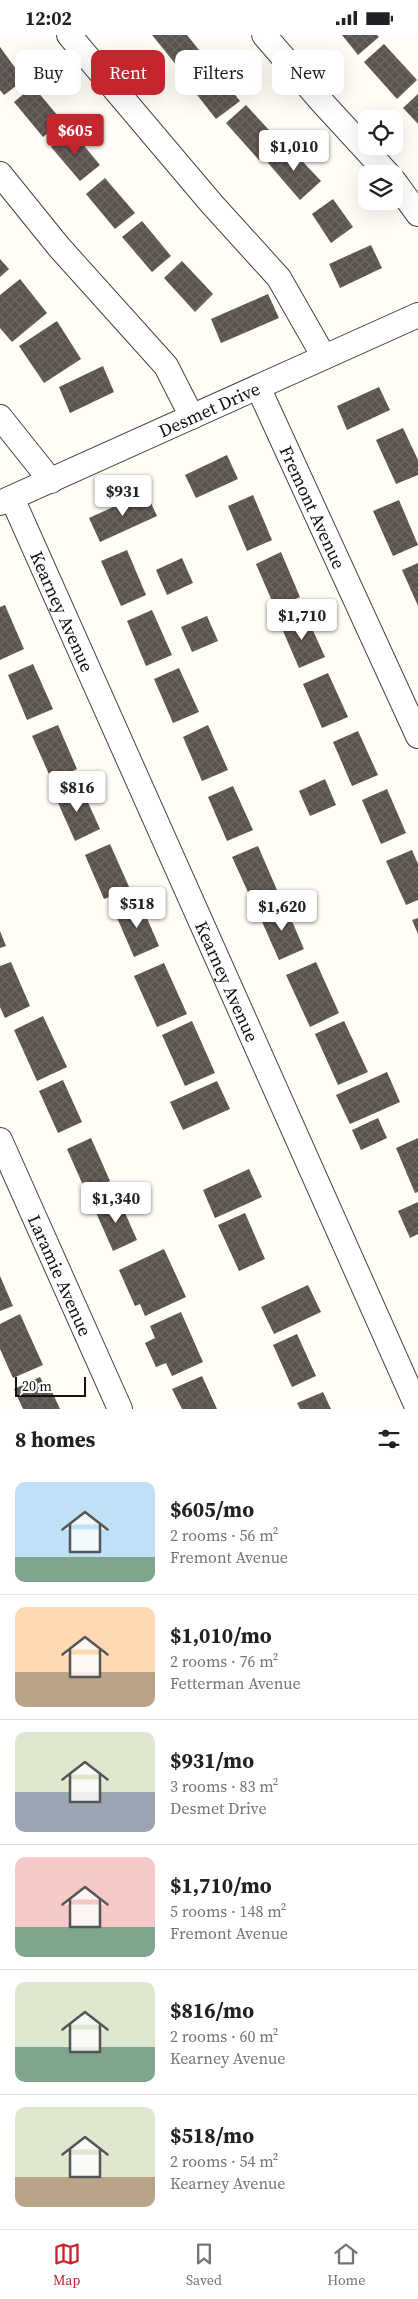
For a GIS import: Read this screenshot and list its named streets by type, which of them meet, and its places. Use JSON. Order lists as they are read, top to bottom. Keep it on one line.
{"streets":{"street":["Desmet Drive","Fremont Avenue","Kearney Avenue","Laramie Avenue"]},"crossings":[["Desmet Drive","Fremont Avenue"],["Desmet Drive","Kearney Avenue"]],"scale_bar":"20 m","page":{"status":"12:02","chip":["Buy","Rent","Filters","New"],"price":["$605","$1,010","$931","$1,710","$816","$518","$1,620","$1,340"],"scale":"20 m","heading":"8 homes","list":[{"name":"$605/mo","note":"2 rooms · 56 m² · Fremont Avenue"},{"name":"$1,010/mo","note":"2 rooms · 76 m² · Fetterman Avenue"},{"name":"$931/mo","note":"3 rooms · 83 m² · Desmet Drive"},{"name":"$1,710/mo","note":"5 rooms · 148 m² · Fremont Avenue"},{"name":"$816/mo","note":"2 rooms · 60 m² · Kearney Avenue"},{"name":"$518/mo","note":"2 rooms · 54 m² · Kearney Avenue"}],"tabs":["Map","Saved","Home"]}}
